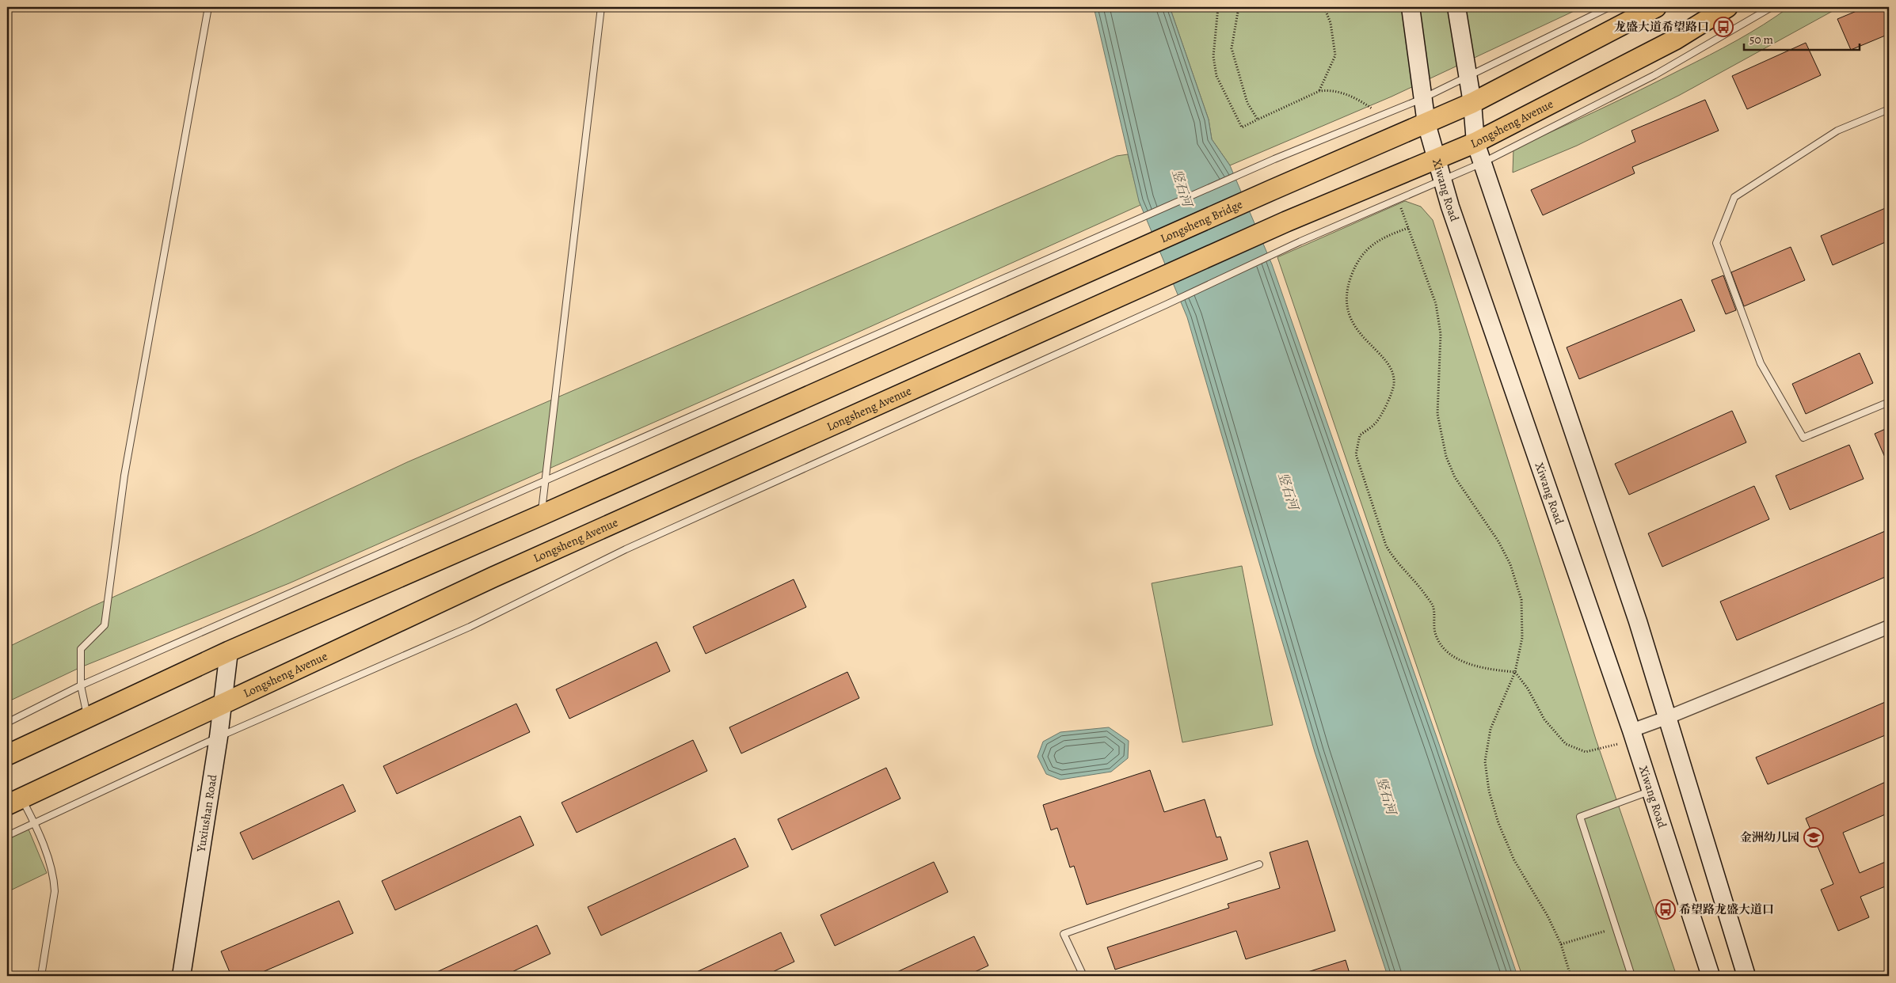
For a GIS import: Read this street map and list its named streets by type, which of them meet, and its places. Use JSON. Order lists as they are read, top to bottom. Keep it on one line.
{"streets":{"main road":["Longsheng Avenue","Xiwang Road","Longsheng Bridge","Yuxiushan Road"]},"crossings":[["Longsheng Avenue","Xiwang Road"],["Longsheng Avenue","Yuxiushan Road"],["Xiwang Road","Longsheng Bridge"]],"water":["竖石河"],"places":{"bus stop":["龙盛大道希望路口","希望路龙盛大道口"],"school or university":["金洲幼儿园"]},"scale_bar":"50 m"}
